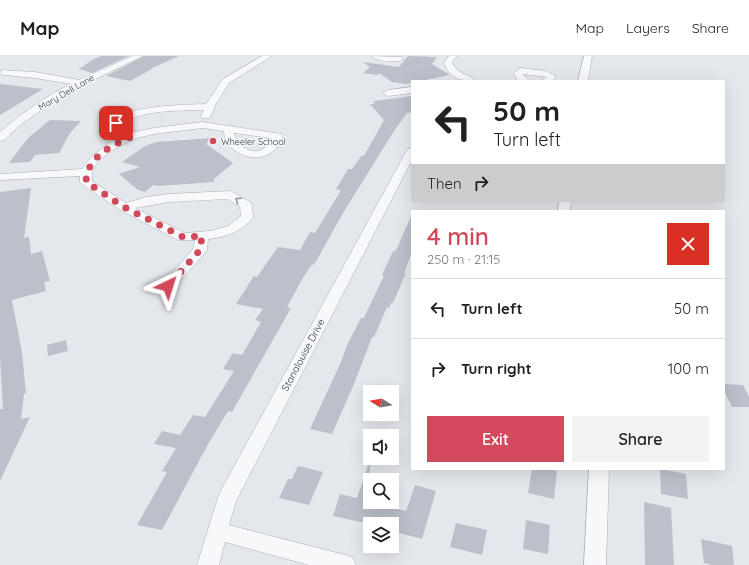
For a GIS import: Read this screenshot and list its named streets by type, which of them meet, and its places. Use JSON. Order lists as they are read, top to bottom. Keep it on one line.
{"streets":{"street":["Mary Dell Lane","Stanalouise Drive"]},"places":["Wheeler School"],"north":"left","page":{"header":"Map","nav":["Map","Layers","Share"],"turn":["50 m","Turn left"],"then":"Then","heading":["4 min","250 m · 21:15"],"list":[{"name":"Turn left","value":"50 m"},{"name":"Turn right","value":"100 m"}],"buttons":["Exit","Share"]}}
